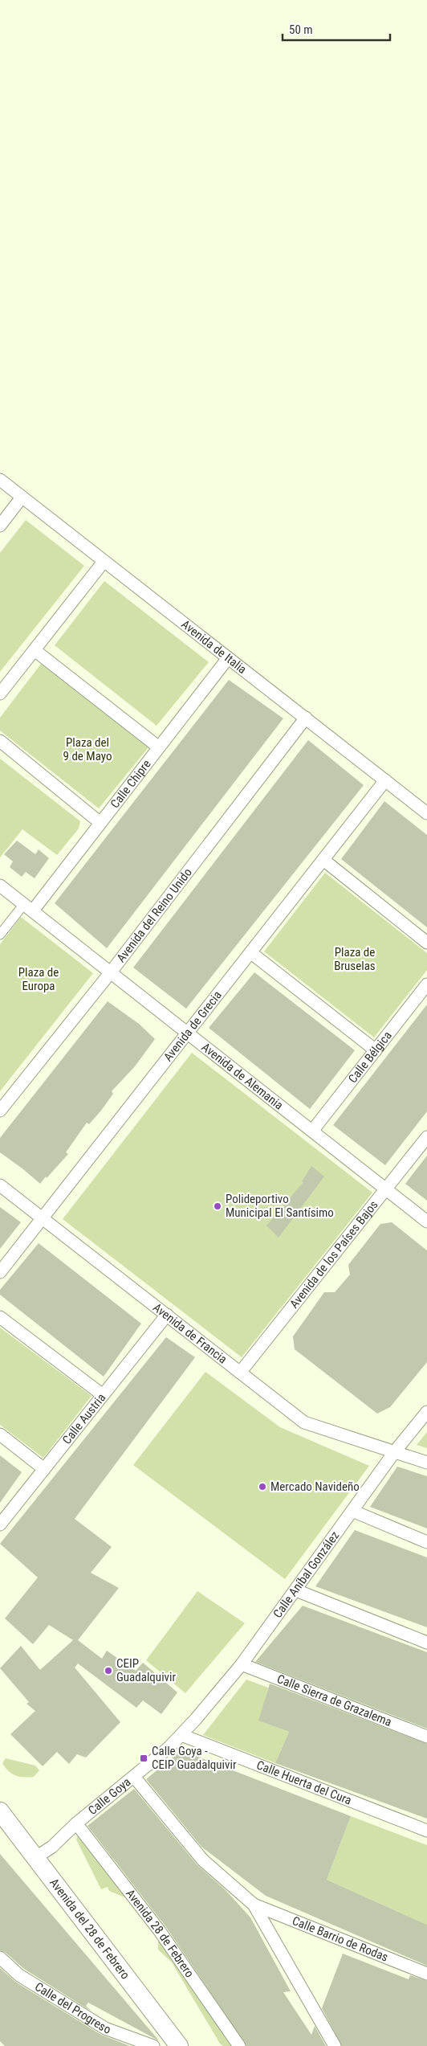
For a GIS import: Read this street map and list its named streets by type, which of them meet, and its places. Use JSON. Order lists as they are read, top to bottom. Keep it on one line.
{"streets":{"main road":["Avenida del 28 de Febrero"],"street":["Avenida de Italia","Calle Chipre","Avenida del Reino Unido","Avenida de Grecia","Calle Bélgica","Avenida de Alemania","Avenida de los Países Bajos","Avenida de Francia","Calle Austria","Calle Aníbal González","Calle Sierra de Grazalema","Calle Huerta del Cura","Calle Goya","Avenida 28 de Febrero","Calle Barrio de Rodas","Calle del Progreso"]},"crossings":[["Avenida de Italia","Calle Chipre"],["Avenida de Italia","Avenida del Reino Unido"],["Avenida de Italia","Avenida de Grecia"],["Calle Chipre","Avenida de Alemania"],["Avenida del Reino Unido","Avenida de Alemania"],["Avenida de Grecia","Avenida de Alemania"],["Avenida de Grecia","Avenida de Francia"],["Calle Bélgica","Avenida de Alemania"],["Avenida de Alemania","Avenida de los Países Bajos"],["Avenida de los Países Bajos","Avenida de Francia"],["Avenida de Francia","Calle Austria"],["Avenida de Francia","Calle Aníbal González"],["Calle Aníbal González","Calle Sierra de Grazalema"],["Calle Aníbal González","Calle Huerta del Cura"],["Calle Aníbal González","Calle Goya"],["Calle Huerta del Cura","Calle Goya"],["Calle Goya","Avenida del 28 de Febrero"],["Calle Goya","Avenida 28 de Febrero"]],"parks":["Plaza del 9 de Mayo","Plaza de Bruselas","Plaza de Europa"],"places":{"other":["Polideportivo Municipal El Santísimo","Mercado Navideño","CEIP Guadalquivir"],"transit":["Calle Goya - CEIP Guadalquivir"]},"scale_bar":"50 m"}
